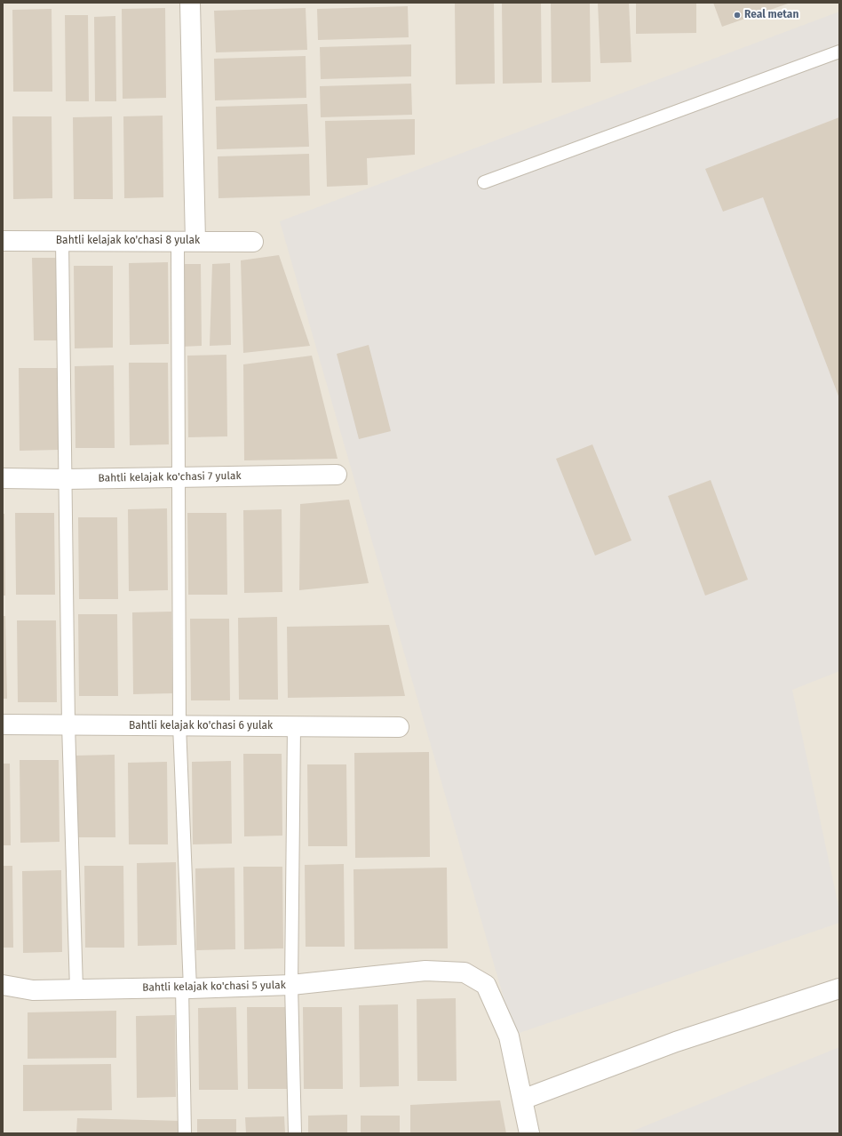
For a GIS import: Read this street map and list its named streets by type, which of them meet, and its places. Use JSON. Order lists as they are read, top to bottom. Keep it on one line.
{"streets":{"street":["Bahtli kelajak ko'chasi 8 yulak","Bahtli kelajak ko'chasi 7 yulak","Bahtli kelajak ko'chasi 6 yulak","Bahtli kelajak ko'chasi 5 yulak"]},"places":["Real metan"]}
